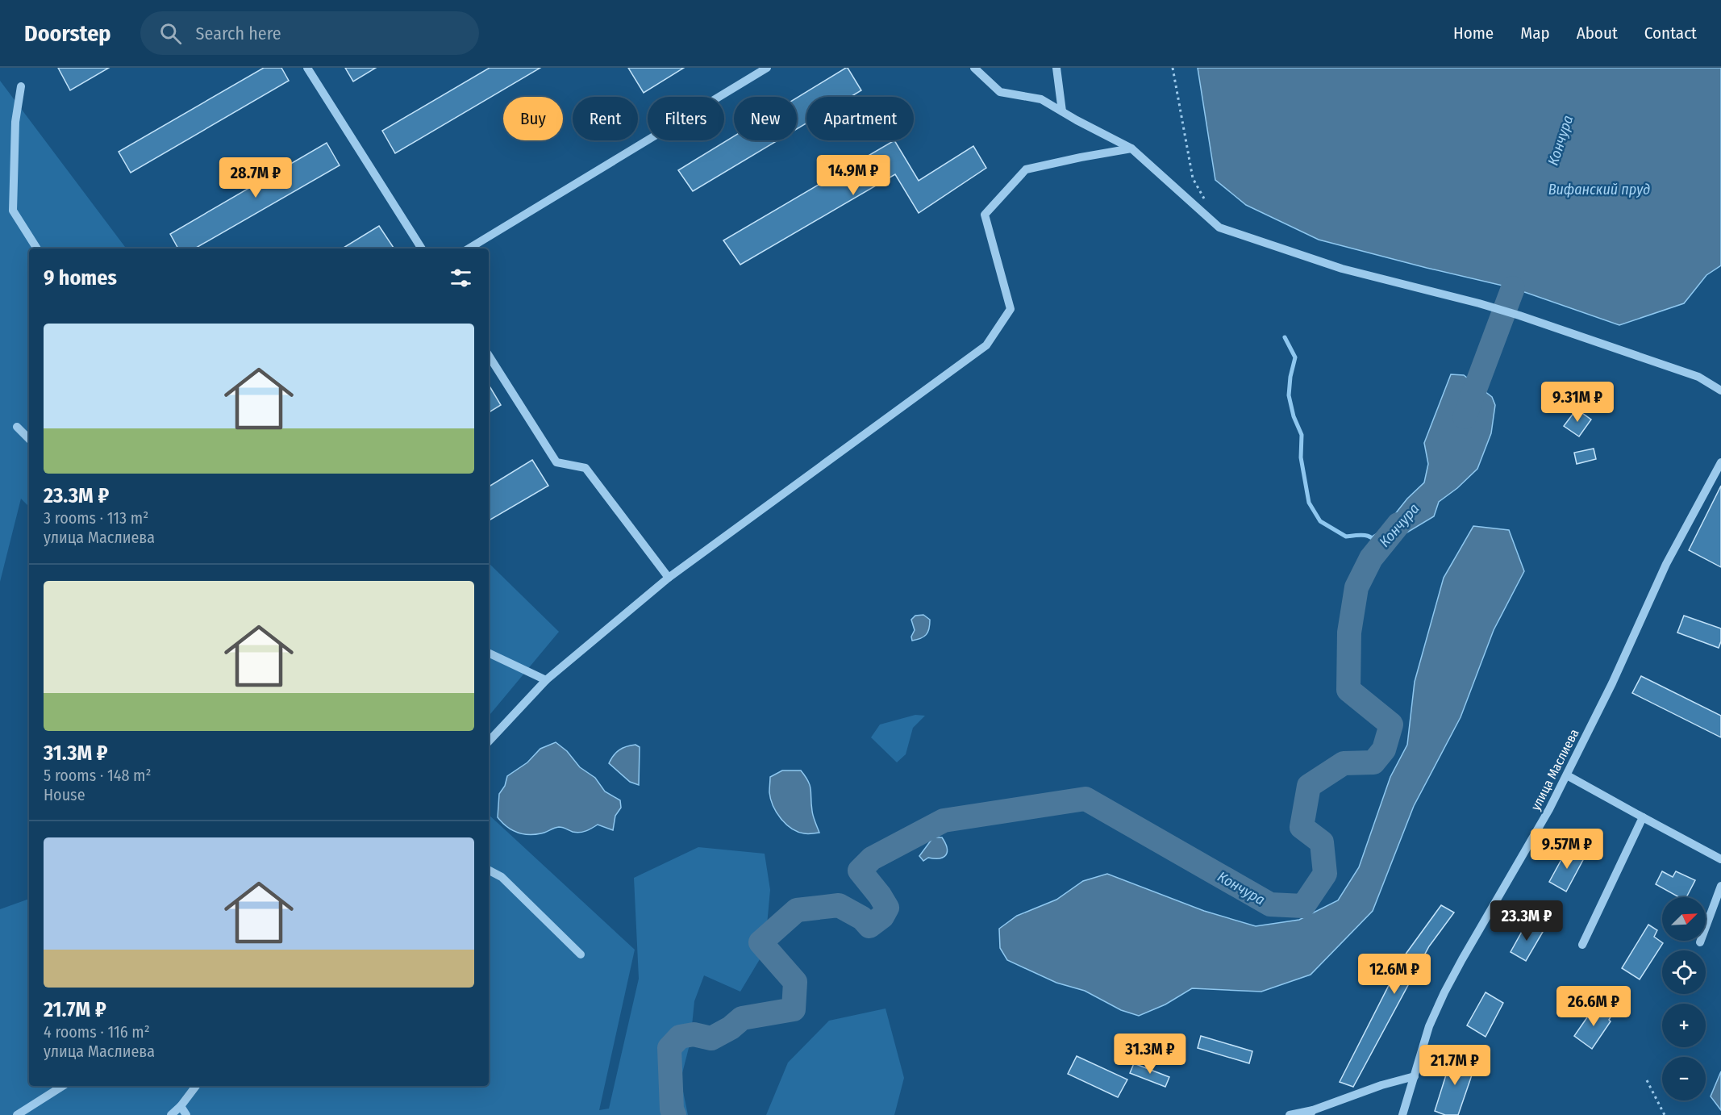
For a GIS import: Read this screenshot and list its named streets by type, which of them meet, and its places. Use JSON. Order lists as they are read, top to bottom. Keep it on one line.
{"streets":{"street":["улица Маслиева"]},"water":["Кончура","Вифанский пруд"],"north":"top right","page":{"header":"Doorstep","search":"Search here","nav":["Home","Map","About","Contact"],"chip":["Buy","Rent","Filters","New","Apartment"],"price":["14.9M ₽","28.7M ₽","9.31M ₽","9.57M ₽","23.3M ₽","12.6M ₽","26.6M ₽","31.3M ₽","21.7M ₽"],"heading":"9 homes","list":[{"name":"23.3M ₽","note":"3 rooms · 113 m² · улица Маслиева"},{"name":"31.3M ₽","note":"5 rooms · 148 m² · House"},{"name":"21.7M ₽","note":"4 rooms · 116 m² · улица Маслиева"}],"map_buttons":["+","−"]}}
